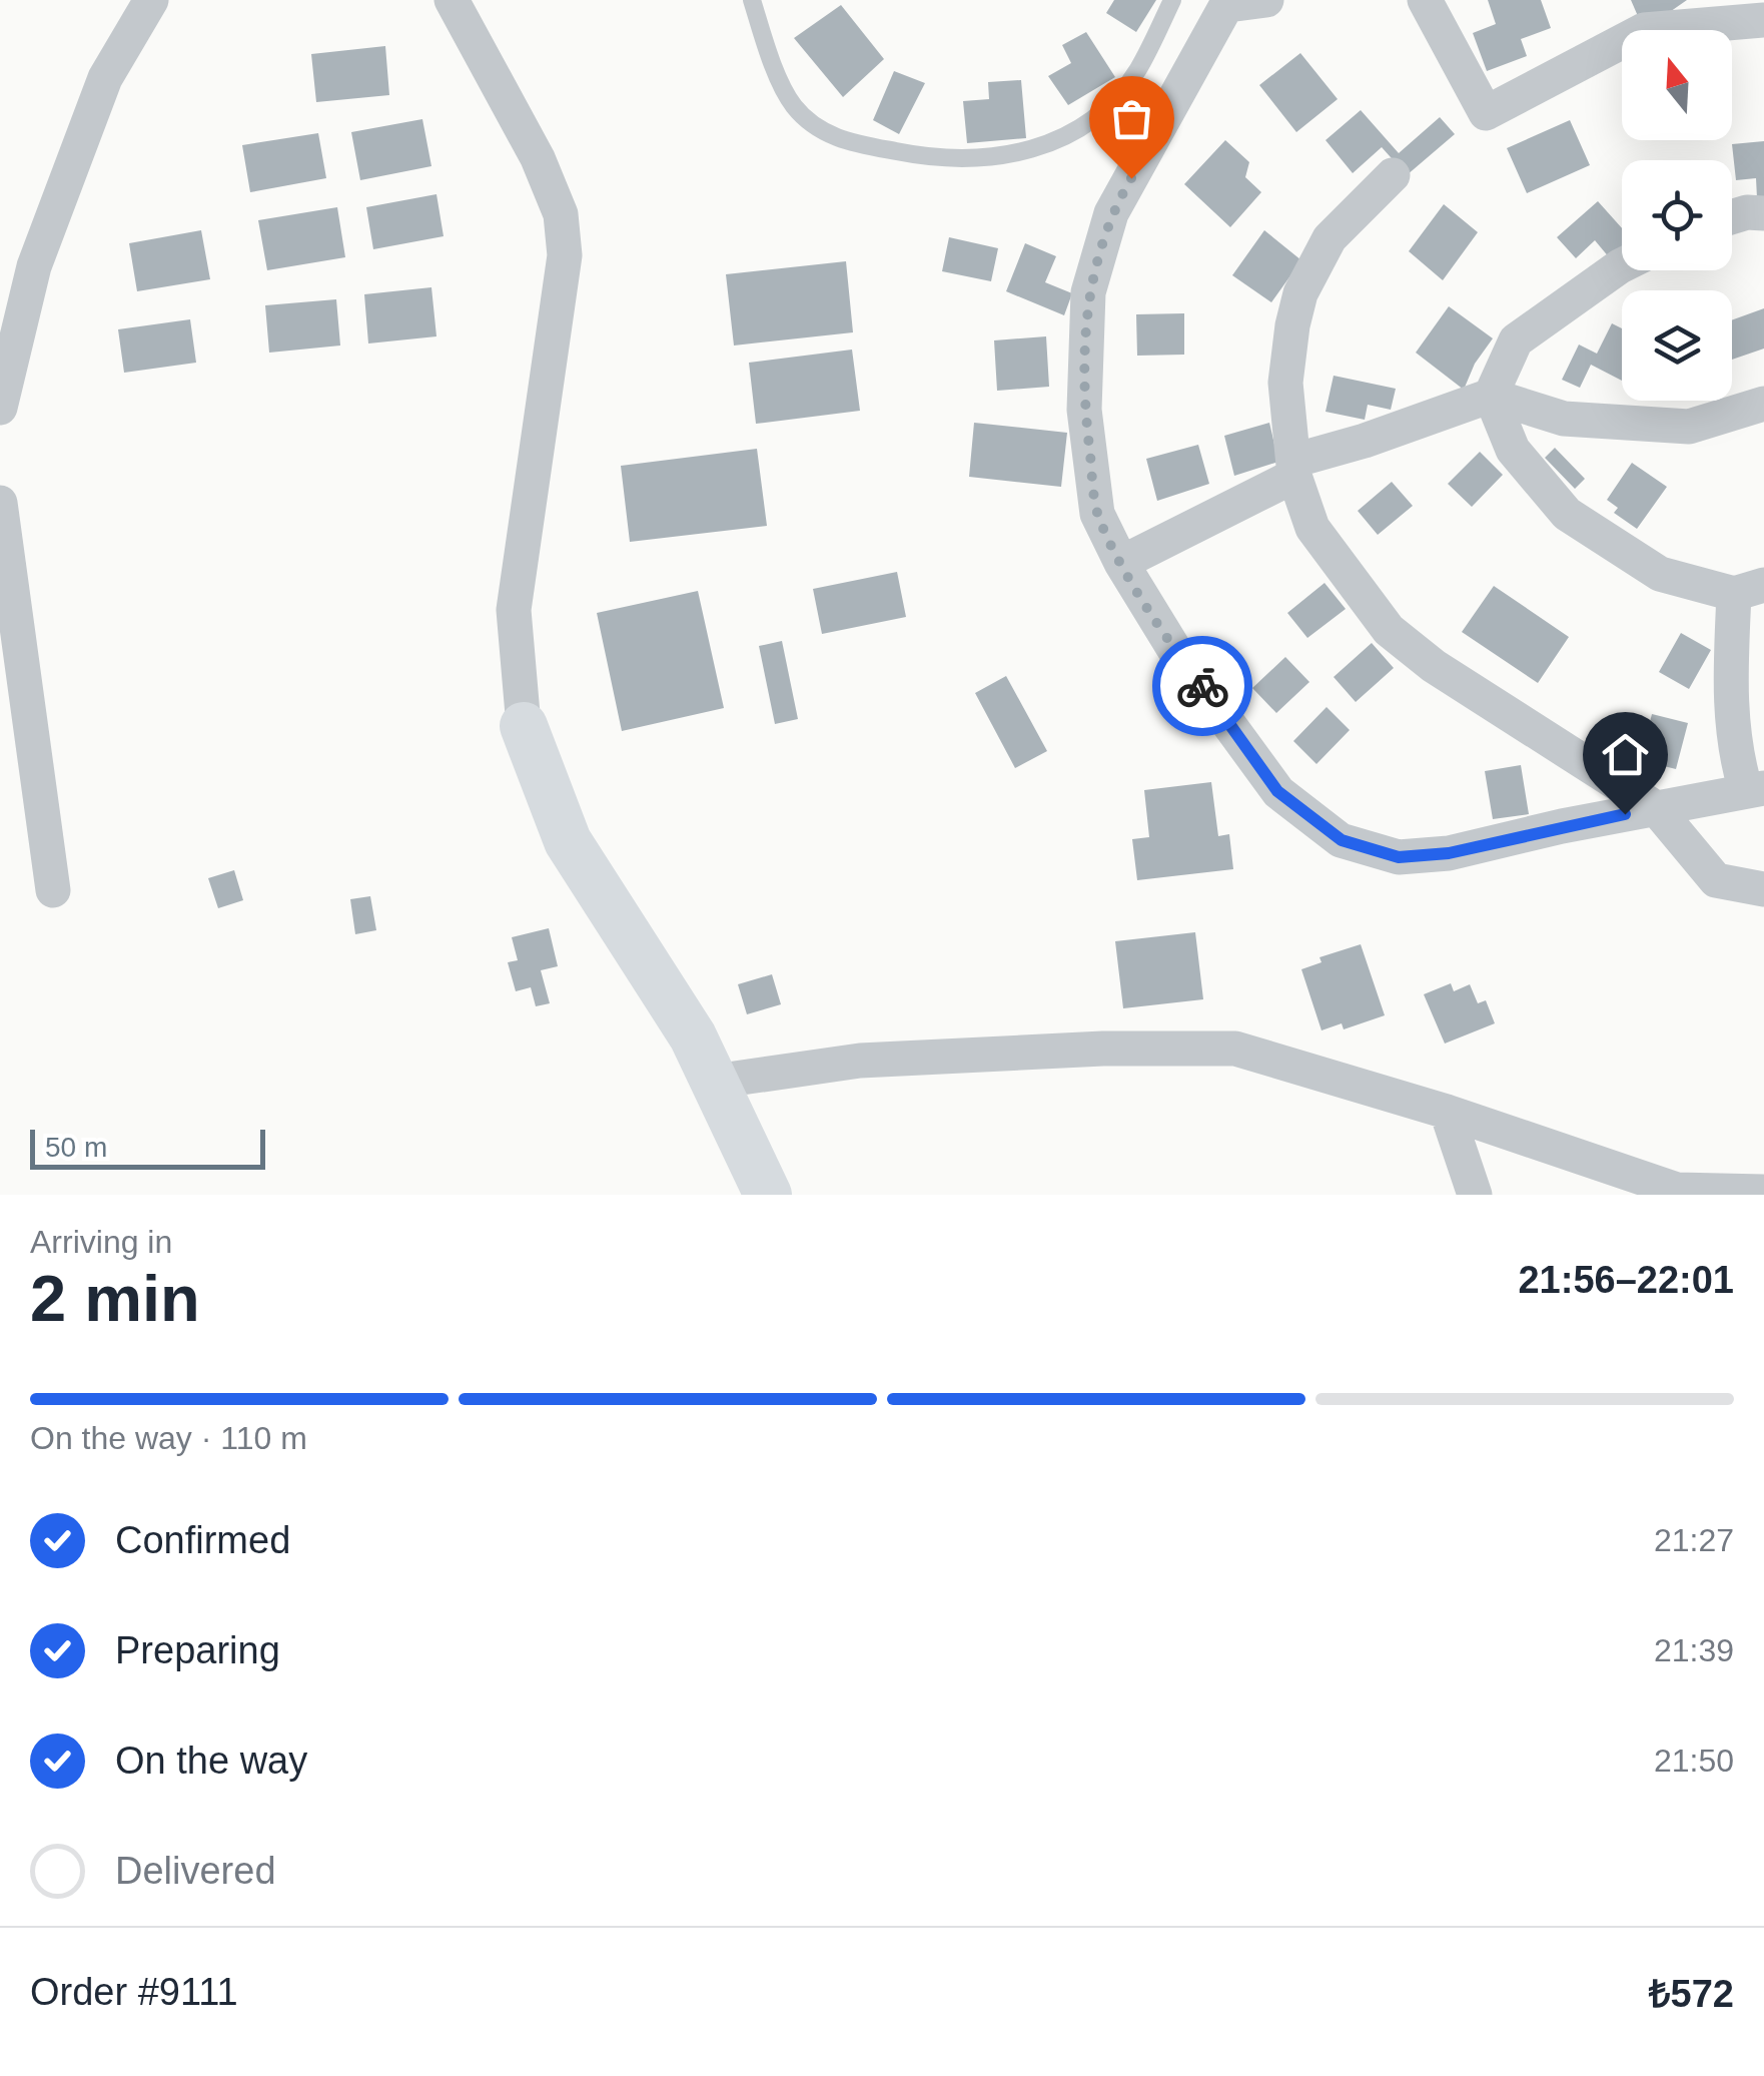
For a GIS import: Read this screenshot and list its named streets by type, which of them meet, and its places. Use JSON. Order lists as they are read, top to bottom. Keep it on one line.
{"scale_bar":"50 m","north":"top","page":{"scale":"50 m","heading":["2 min","Arriving in","21:56–22:01"],"panel":["Order #9111","₺572"],"bar":"On the way · 110 m","list":[["Confirmed","21:27"],["Preparing","21:39"],["On the way","21:50"],"Delivered"]}}
